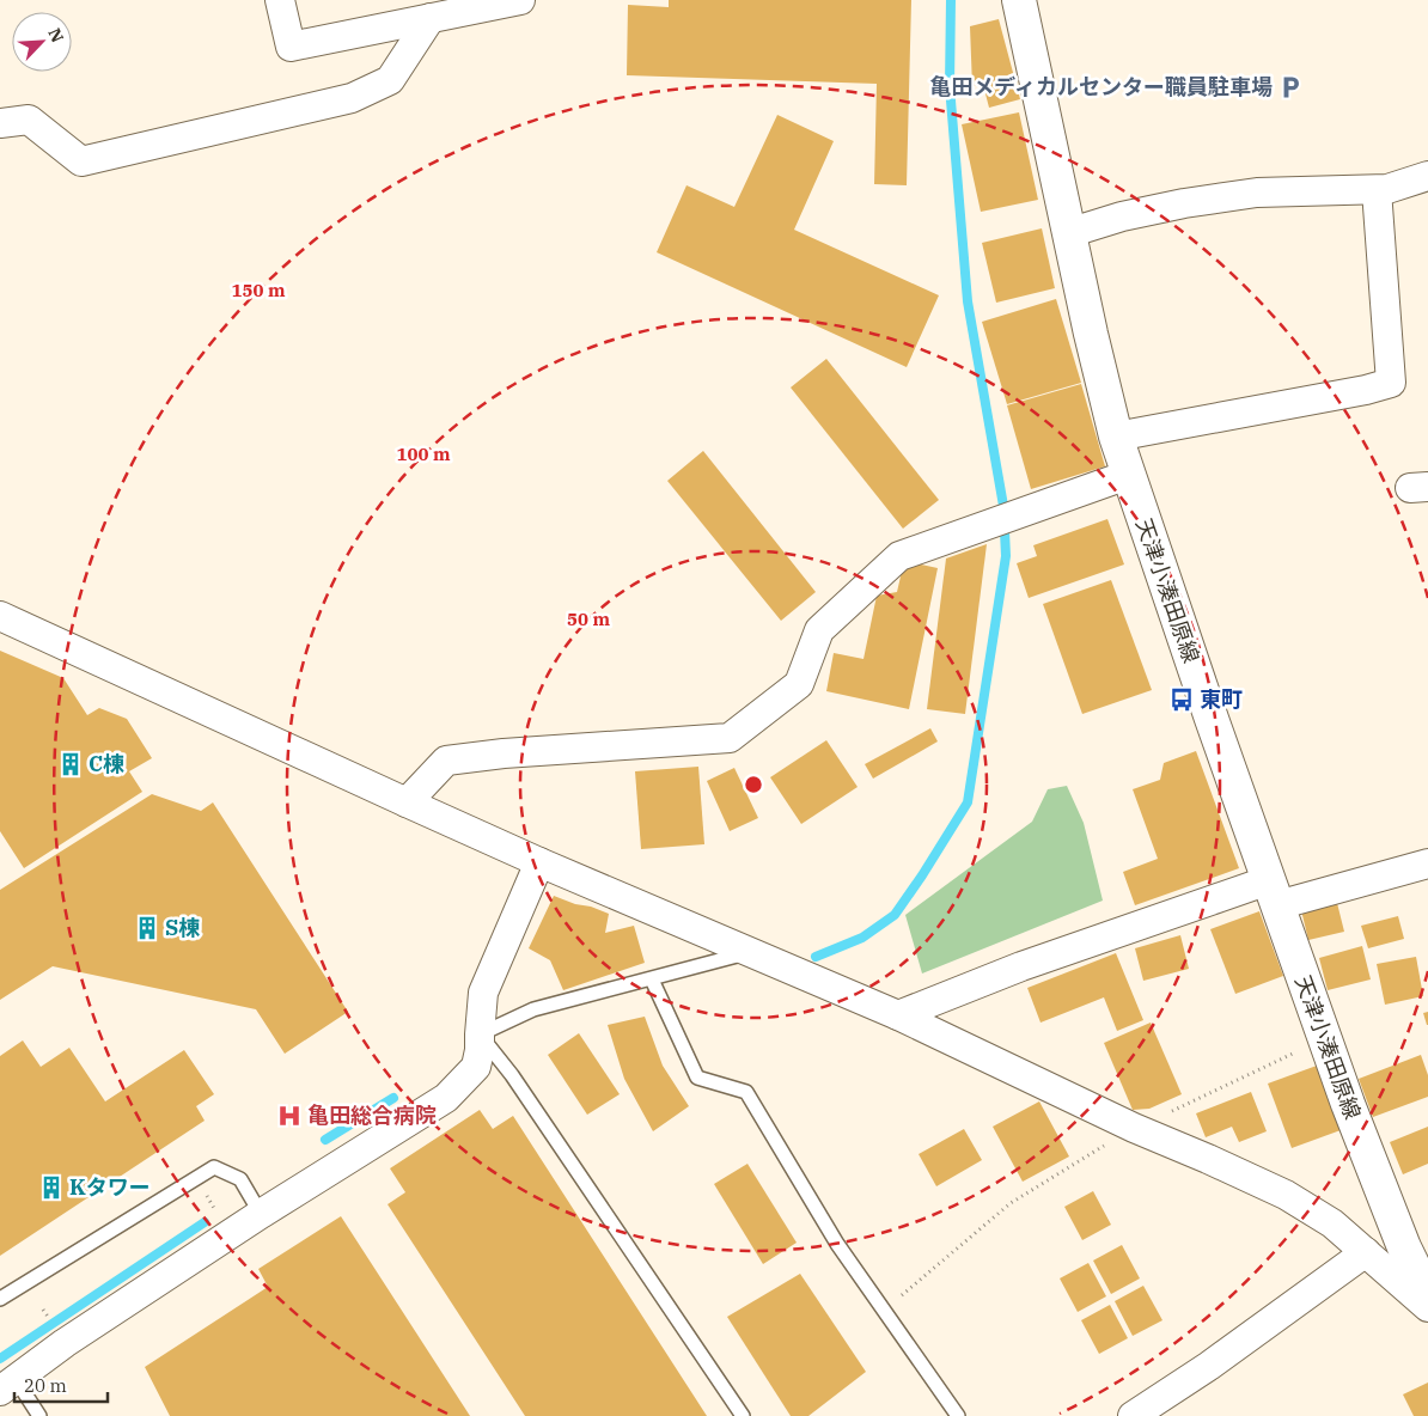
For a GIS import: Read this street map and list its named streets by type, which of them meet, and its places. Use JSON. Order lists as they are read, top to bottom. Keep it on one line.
{"streets":{"main road":["天津小湊田原線"]},"places":{"parking":["亀田メディカルセンター職員駐車場"],"bus stop":["東町"],"building":["C棟","S棟","Kタワー"],"hospital":["亀田総合病院"]},"scale_bar":"20 m","north":"top right","rings":["150 m","100 m","50 m"]}
